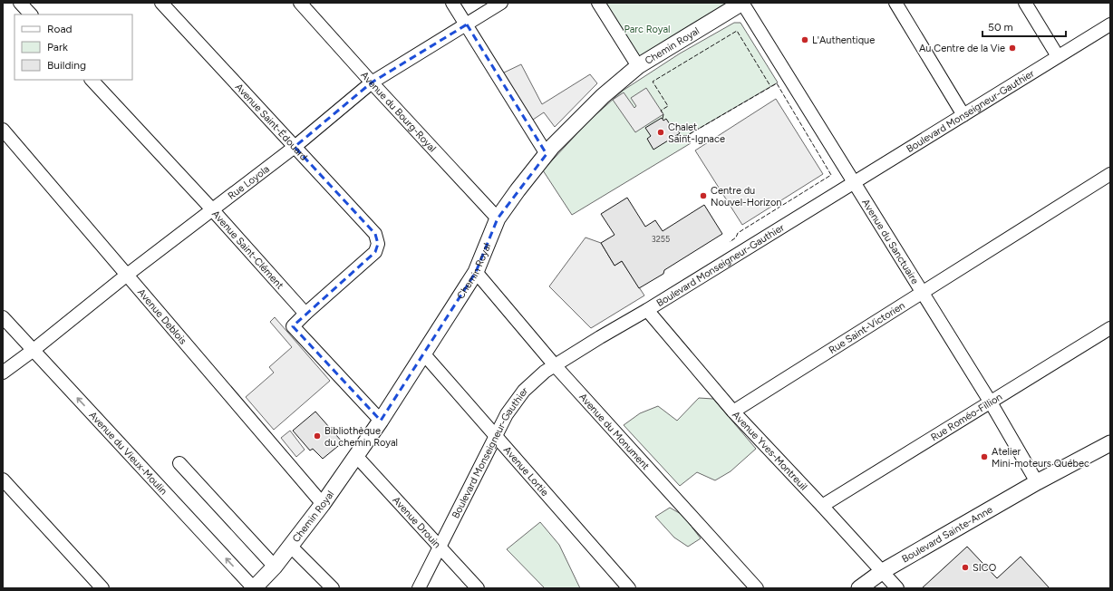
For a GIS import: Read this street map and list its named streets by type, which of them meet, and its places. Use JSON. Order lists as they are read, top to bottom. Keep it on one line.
{"streets":{"main road":["Chemin Royal","Boulevard Sainte-Anne"],"street":["Boulevard Monseigneur-Gauthier","Avenue du Bourg-Royal","Avenue Saint-Édouard","Rue Loyola","Avenue du Sanctuaire","Avenue Saint-Clément","Avenue Deblois","Rue Saint-Victorien","Rue Roméo-Fillion","Avenue du Monument","Avenue Yves-Montreuil","Avenue du Vieux-Moulin","Avenue Lortie","Avenue Drouin"]},"crossings":[["Chemin Royal","Avenue du Bourg-Royal"],["Chemin Royal","Avenue du Sanctuaire"],["Chemin Royal","Avenue Deblois"],["Chemin Royal","Avenue du Monument"],["Chemin Royal","Avenue du Vieux-Moulin"],["Chemin Royal","Avenue Lortie"],["Chemin Royal","Avenue Drouin"],["Boulevard Monseigneur-Gauthier","Avenue du Sanctuaire"],["Boulevard Monseigneur-Gauthier","Avenue du Monument"],["Boulevard Monseigneur-Gauthier","Avenue Yves-Montreuil"],["Boulevard Monseigneur-Gauthier","Avenue Lortie"],["Boulevard Monseigneur-Gauthier","Avenue Drouin"],["Avenue du Bourg-Royal","Rue Loyola"],["Avenue Saint-Édouard","Rue Loyola"],["Avenue Saint-Édouard","Avenue Saint-Clément"],["Rue Loyola","Avenue Saint-Clément"],["Rue Loyola","Avenue Deblois"],["Rue Loyola","Avenue du Vieux-Moulin"],["Avenue du Sanctuaire","Rue Saint-Victorien"],["Avenue du Sanctuaire","Rue Roméo-Fillion"],["Avenue du Sanctuaire","Boulevard Sainte-Anne"],["Rue Saint-Victorien","Avenue Yves-Montreuil"],["Rue Roméo-Fillion","Avenue Yves-Montreuil"],["Avenue Yves-Montreuil","Boulevard Sainte-Anne"]],"parks":["Parc Royal"],"places":["L'Authentique","Au Centre de la Vie","Chalet Saint-Ignace","Centre du Nouvel-Horizon","Bibliothèque du chemin Royal","Atelier Mini-moteurs Québec","SICO"],"house_numbers":["3255"],"legend":["Road","Park","Building"],"scale_bar":"50 m"}
